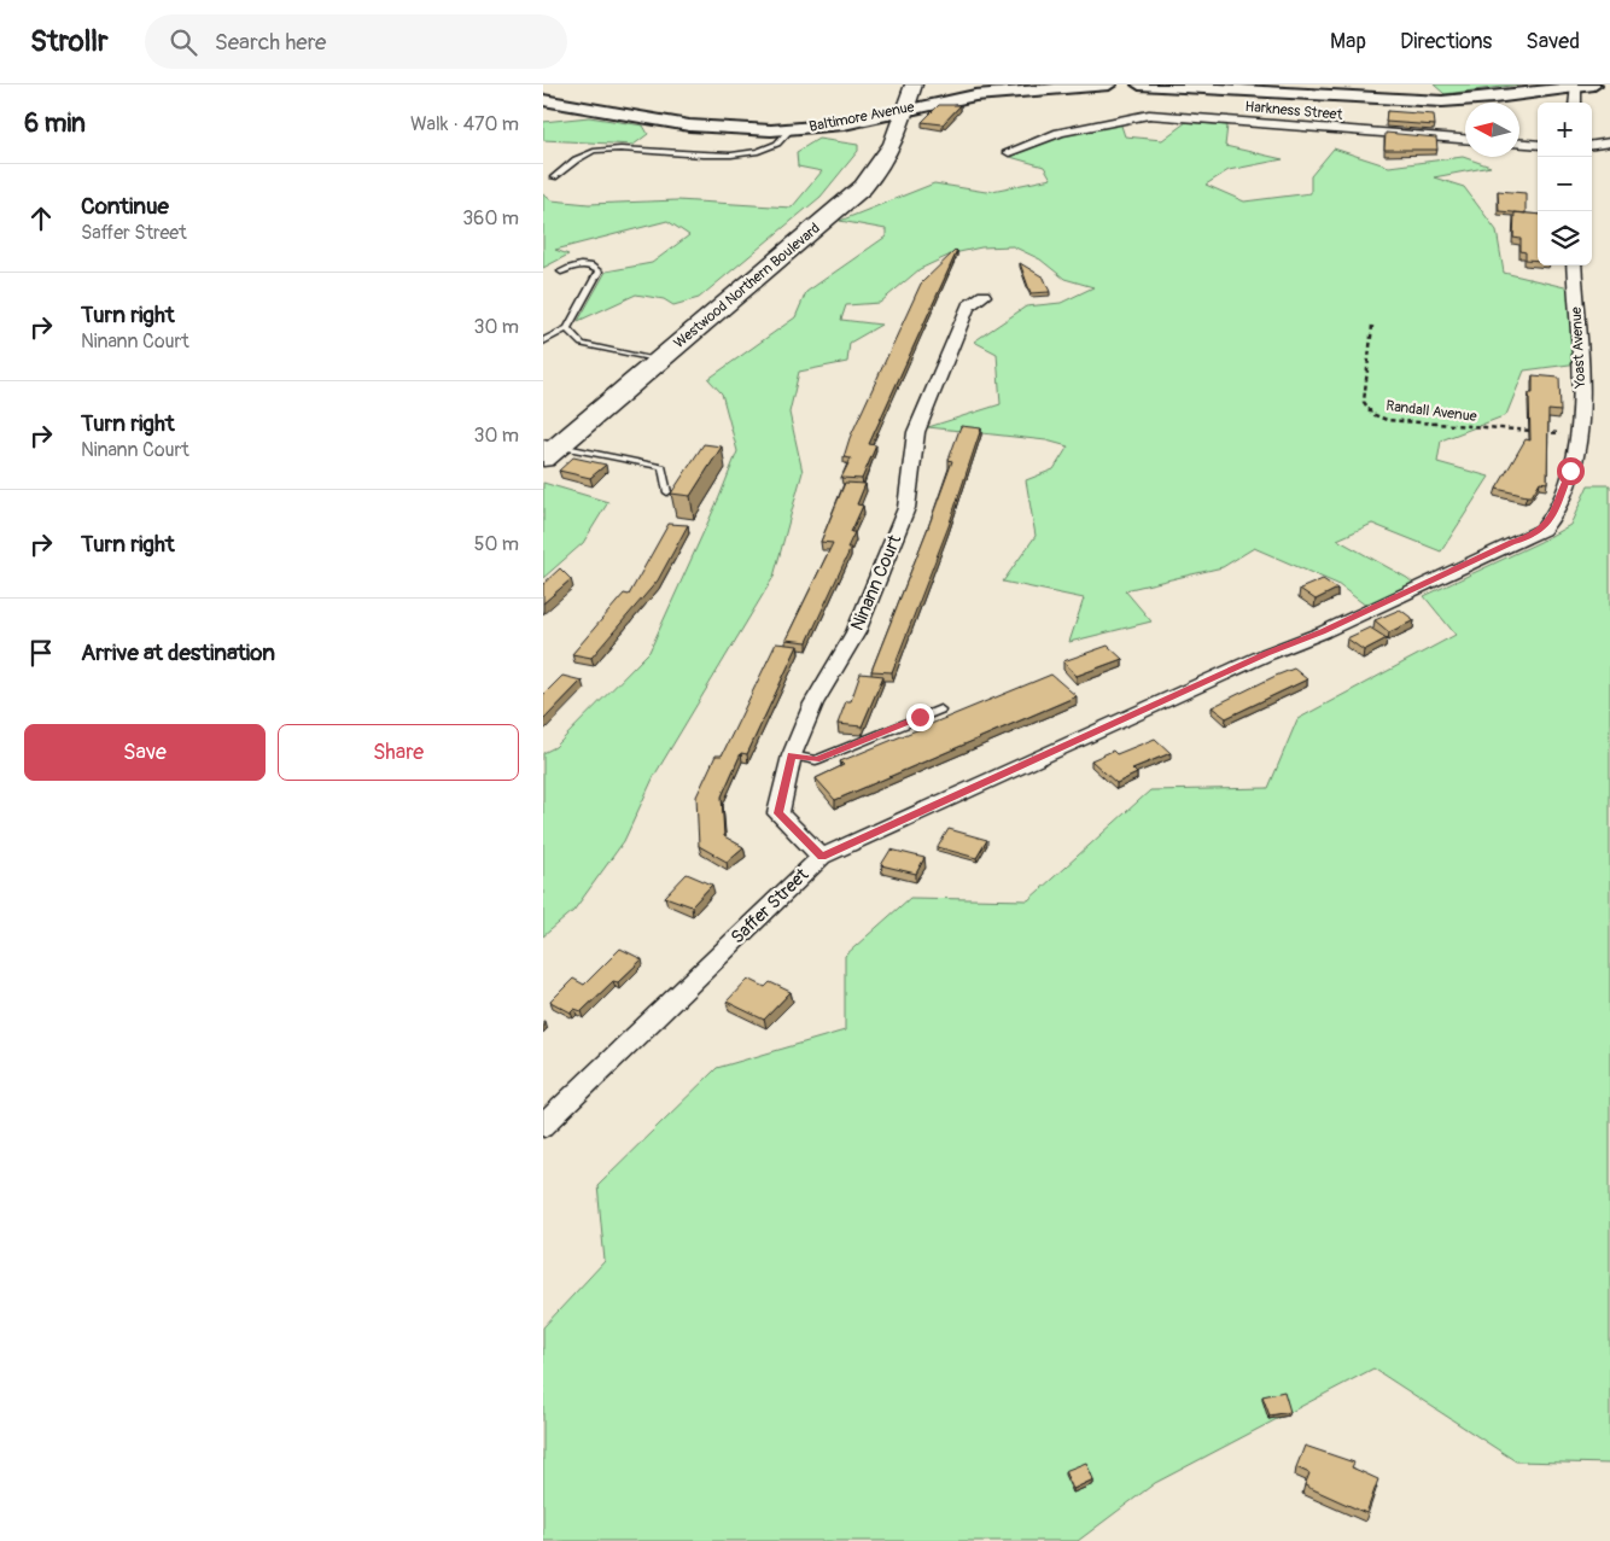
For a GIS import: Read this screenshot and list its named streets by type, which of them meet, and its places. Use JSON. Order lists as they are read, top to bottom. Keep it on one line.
{"streets":{"main road":["Westwood Northern Boulevard"],"street":["Harkness Street","Baltimore Avenue","Yoast Avenue","Ninann Court","Saffer Street"],"path":["Randall Avenue"]},"crossings":[["Baltimore Avenue","Westwood Northern Boulevard"],["Yoast Avenue","Randall Avenue"],["Yoast Avenue","Saffer Street"],["Randall Avenue","Saffer Street"],["Ninann Court","Saffer Street"]],"north":"left","page":{"header":"Strollr","search":"Search here","nav":["Map","Directions","Saved"],"heading":["6 min","Walk · 470 m"],"map_buttons":["+","−"],"list":[["Continue","Saffer Street","360 m"],["Turn right","Ninann Court","30 m"],["Turn right","Ninann Court","30 m"],["Turn right","50 m"],"Arrive at destination"],"buttons":["Save","Share"]}}
